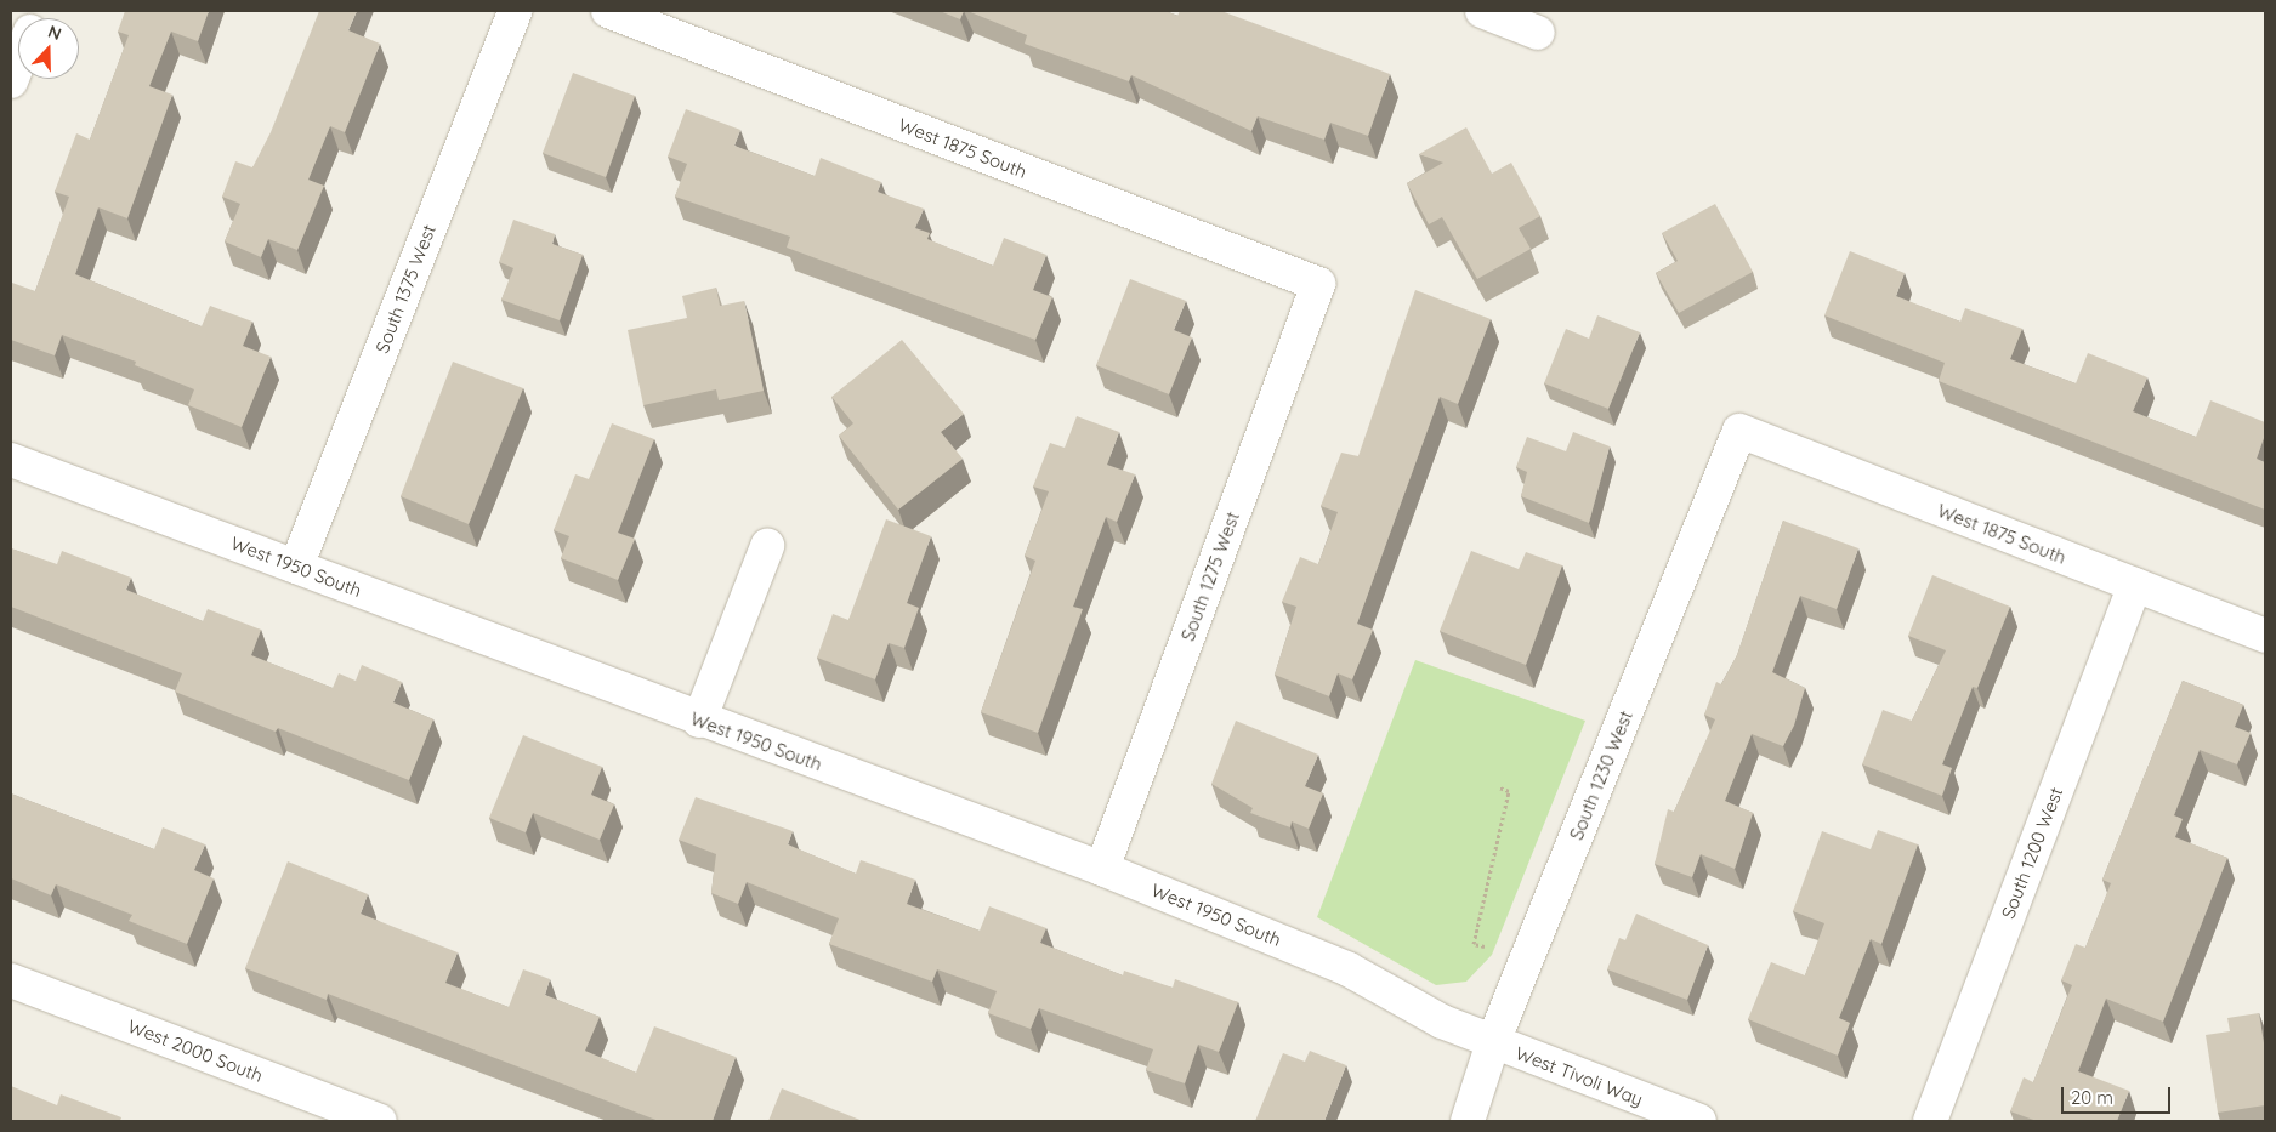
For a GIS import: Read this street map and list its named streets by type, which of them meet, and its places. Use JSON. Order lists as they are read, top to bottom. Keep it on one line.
{"streets":{"street":["West 1875 South","South 1375 West","West 1950 South","South 1275 West","South 1230 West","South 1200 West","West 2000 South","West Tivoli Way"]},"crossings":[["West 1875 South","South 1275 West"],["West 1875 South","South 1230 West"],["West 1875 South","South 1200 West"],["South 1375 West","West 1950 South"],["West 1950 South","South 1275 West"],["West 1950 South","South 1230 West"],["West 1950 South","West Tivoli Way"],["South 1230 West","West Tivoli Way"]],"scale_bar":"20 m","north":"top"}
